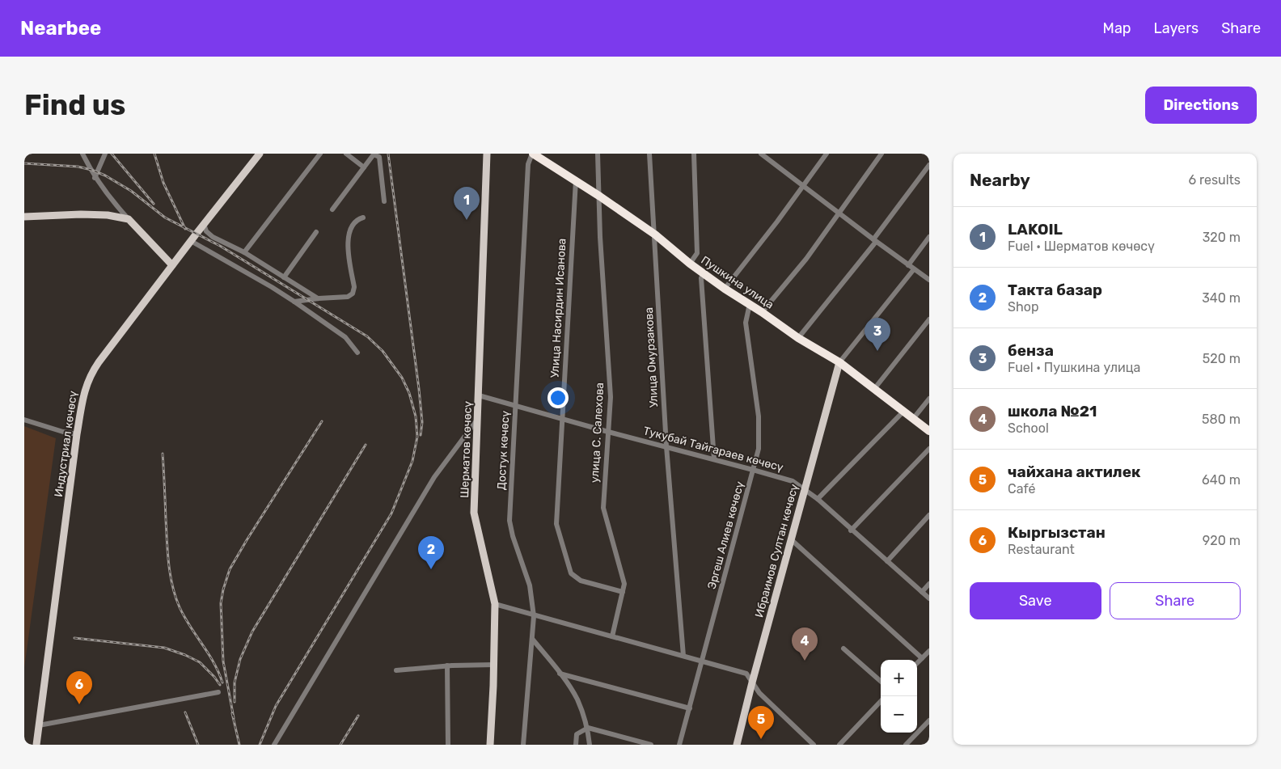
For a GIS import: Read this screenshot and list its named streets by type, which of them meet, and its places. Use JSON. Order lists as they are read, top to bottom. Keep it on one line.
{"streets":{"highway":["Пушкина улица"],"main road":["Индустриал көчөсү","Шерматов көчөсү","Ибраимов Султан көчөсү"],"street":["Улица Насирдин Исанова","Улица Омурзакова","улица С. Салехова","Тукубай Тайгараев көчөсү","Достук көчөсү","Эргеш Алиев көчөсү"]},"crossings":[["Пушкина улица","Улица Насирдин Исанова"],["Пушкина улица","Улица Омурзакова"],["Пушкина улица","улица С. Салехова"],["Пушкина улица","Достук көчөсү"],["Пушкина улица","Эргеш Алиев көчөсү"],["Пушкина улица","Ибраимов Султан көчөсү"],["Улица Насирдин Исанова","улица С. Салехова"],["Улица Насирдин Исанова","Тукубай Тайгараев көчөсү"],["Улица Омурзакова","Тукубай Тайгараев көчөсү"],["улица С. Салехова","Тукубай Тайгараев көчөсү"],["Тукубай Тайгараев көчөсү","Шерматов көчөсү"],["Тукубай Тайгараев көчөсү","Достук көчөсү"],["Тукубай Тайгараев көчөсү","Эргеш Алиев көчөсү"],["Тукубай Тайгараев көчөсү","Ибраимов Султан көчөсү"]],"page":{"header":"Nearbee","nav":["Map","Layers","Share"],"buttons":["Directions",["Save","Share"]],"title":"Find us","heading":["Nearby","6 results"],"pins":["1","3","2","4","6","5"],"list":[{"mark":"1","name":"LAKOIL","note":"Fuel · Шерматов көчөсү","value":"320 m"},{"mark":"2","name":"Такта базар","note":"Shop","value":"340 m"},{"mark":"3","name":"бенза","note":"Fuel · Пушкина улица","value":"520 m"},{"mark":"4","name":"школа №21","note":"School","value":"580 m"},{"mark":"5","name":"чайхана актилек","note":"Café","value":"640 m"},{"mark":"6","name":"Кыргызстан","note":"Restaurant","value":"920 m"}],"map_buttons":["+","−"]}}
